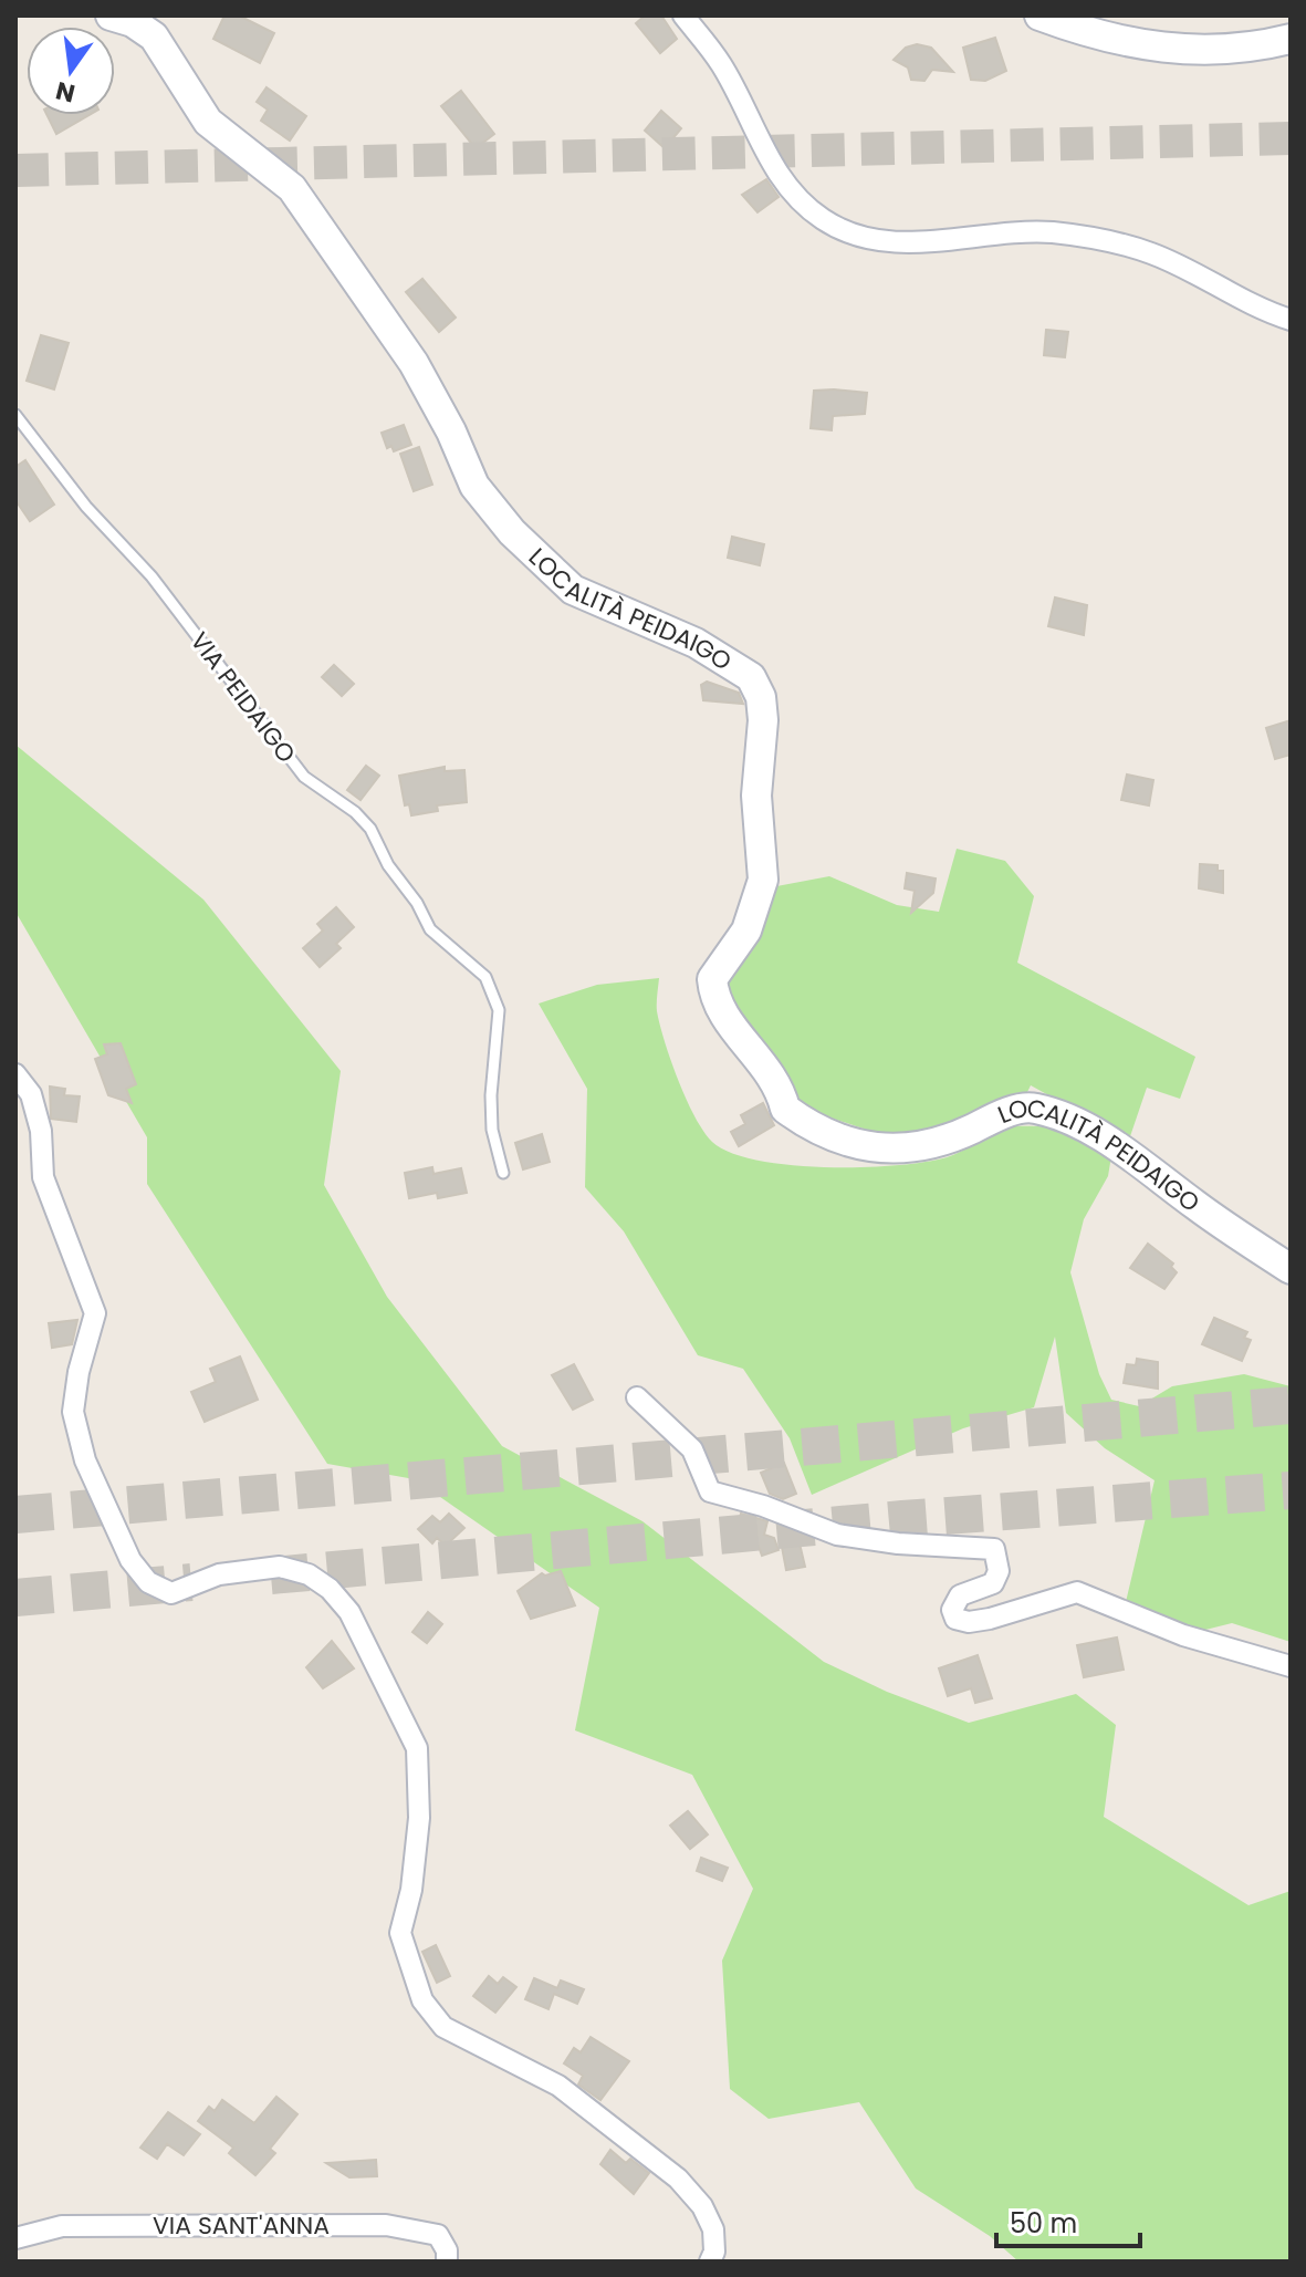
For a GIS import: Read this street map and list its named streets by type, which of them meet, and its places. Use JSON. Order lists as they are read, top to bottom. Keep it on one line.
{"streets":{"street":["LOCALITÀ PEIDAIGO","VIA SANT'ANNA"],"lane":["VIA PEIDAIGO"]},"scale_bar":"50 m","north":"bottom"}
